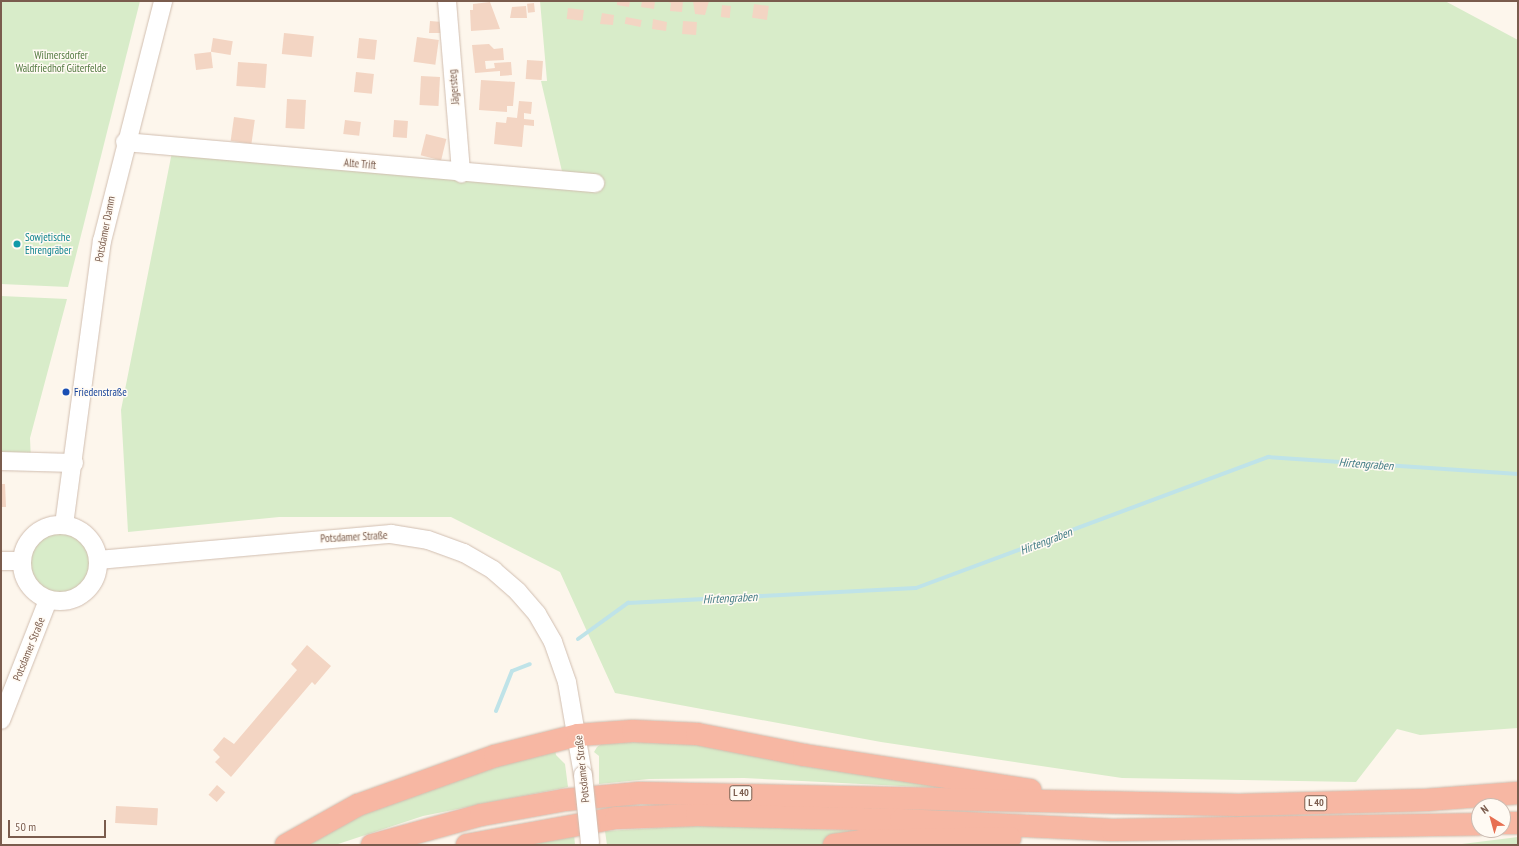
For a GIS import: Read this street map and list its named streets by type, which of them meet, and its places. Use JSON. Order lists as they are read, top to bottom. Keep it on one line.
{"streets":{"highway":["L 40"],"street":["Jägersteg","Alte Trift","Potsdamer Damm","Potsdamer Straße"]},"crossings":[["Jägersteg","Alte Trift"],["Alte Trift","Potsdamer Damm"],["Potsdamer Damm","Potsdamer Straße"]],"water":["Hirtengraben"],"parks":["Wilmersdorfer Waldfriedhof Güterfelde"],"places":["Sowjetische Ehrengräber","Friedenstraße"],"scale_bar":"50 m","north":"top left"}
